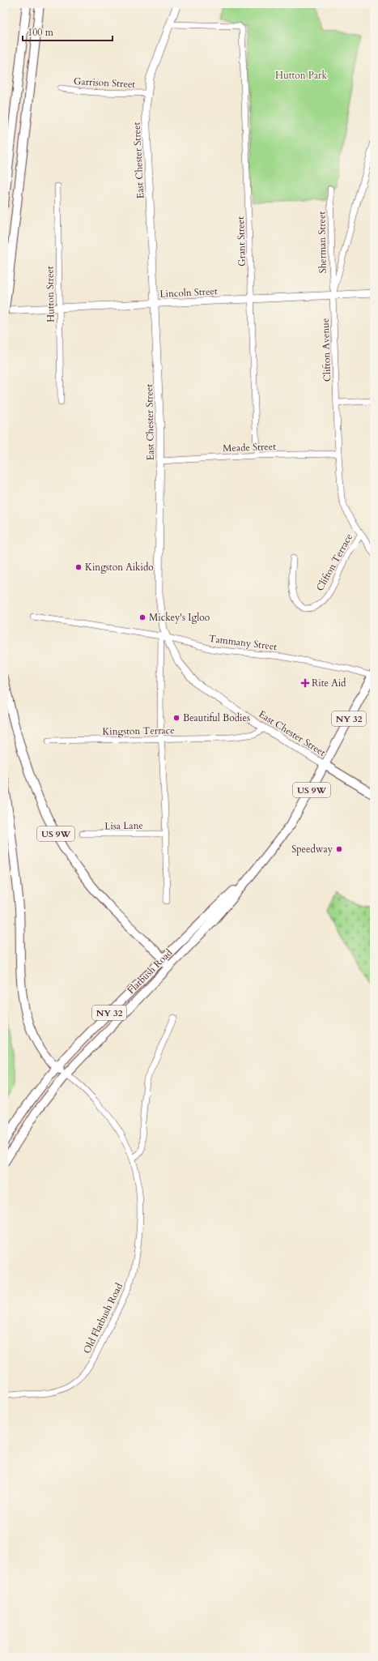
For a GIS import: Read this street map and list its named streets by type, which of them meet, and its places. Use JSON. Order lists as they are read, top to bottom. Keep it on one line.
{"streets":{"main road":["East Chester Street","Lincoln Street","NY 32","US 9W","Flatbush Road"],"street":["Garrison Street","Grant Street","Sherman Street","Hutton Street","Clifton Avenue","Meade Street","Clifton Terrace","Tammany Street","Kingston Terrace","Lisa Lane","Old Flatbush Road"]},"crossings":[["Garrison Street","East Chester Street"],["East Chester Street","Grant Street"],["East Chester Street","Lincoln Street"],["East Chester Street","Meade Street"],["East Chester Street","Tammany Street"],["East Chester Street","NY 32"],["East Chester Street","Kingston Terrace"],["East Chester Street","US 9W"],["East Chester Street","Lisa Lane"],["East Chester Street","Flatbush Road"],["Grant Street","Lincoln Street"],["Grant Street","Meade Street"],["Sherman Street","Lincoln Street"],["Sherman Street","Clifton Avenue"],["Lincoln Street","Hutton Street"],["Lincoln Street","Clifton Avenue"],["Clifton Avenue","Meade Street"],["Clifton Avenue","Clifton Terrace"],["Tammany Street","NY 32"],["NY 32","US 9W"],["NY 32","Flatbush Road"],["US 9W","Flatbush Road"],["Flatbush Road","Old Flatbush Road"]],"parks":["Hutton Park"],"places":{"other":["Kingston Aikido","Mickey's Igloo","Beautiful Bodies","Speedway"],"health":["Rite Aid"]},"scale_bar":"100 m"}
